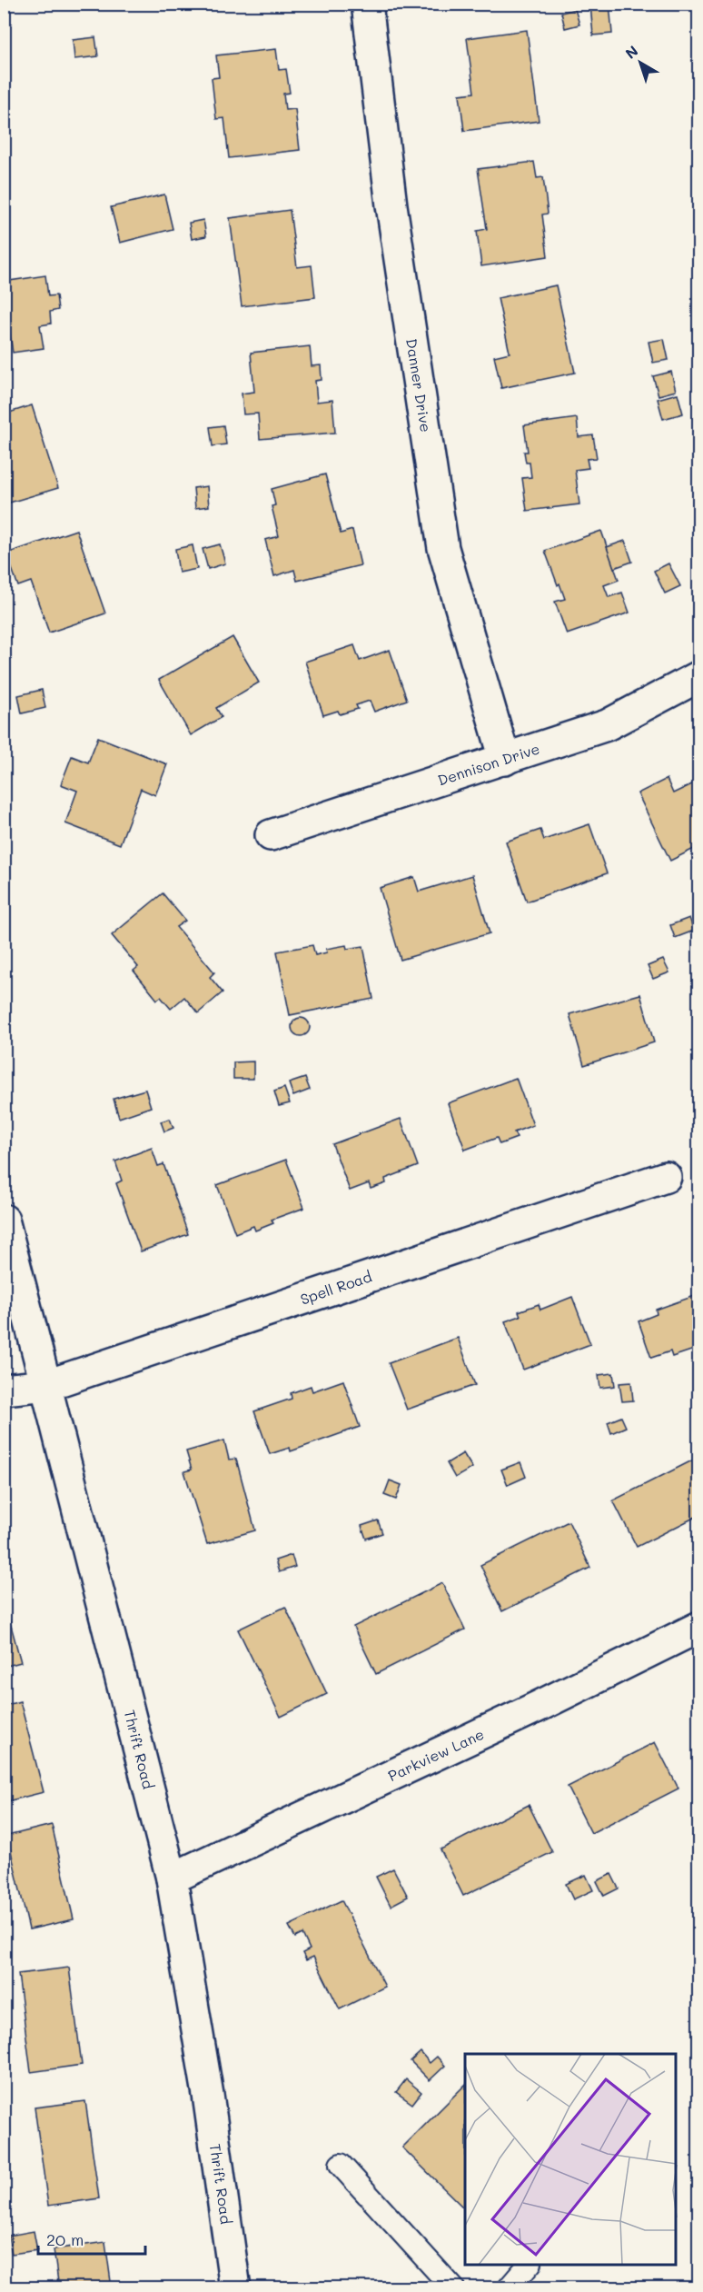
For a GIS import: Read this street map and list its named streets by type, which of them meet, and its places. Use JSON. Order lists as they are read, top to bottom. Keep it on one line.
{"streets":{"street":["Danner Drive","Dennison Drive","Spell Road","Thrift Road","Parkview Lane"]},"crossings":[["Danner Drive","Dennison Drive"],["Spell Road","Thrift Road"],["Thrift Road","Parkview Lane"]],"scale_bar":"20 m","north":"top left"}
